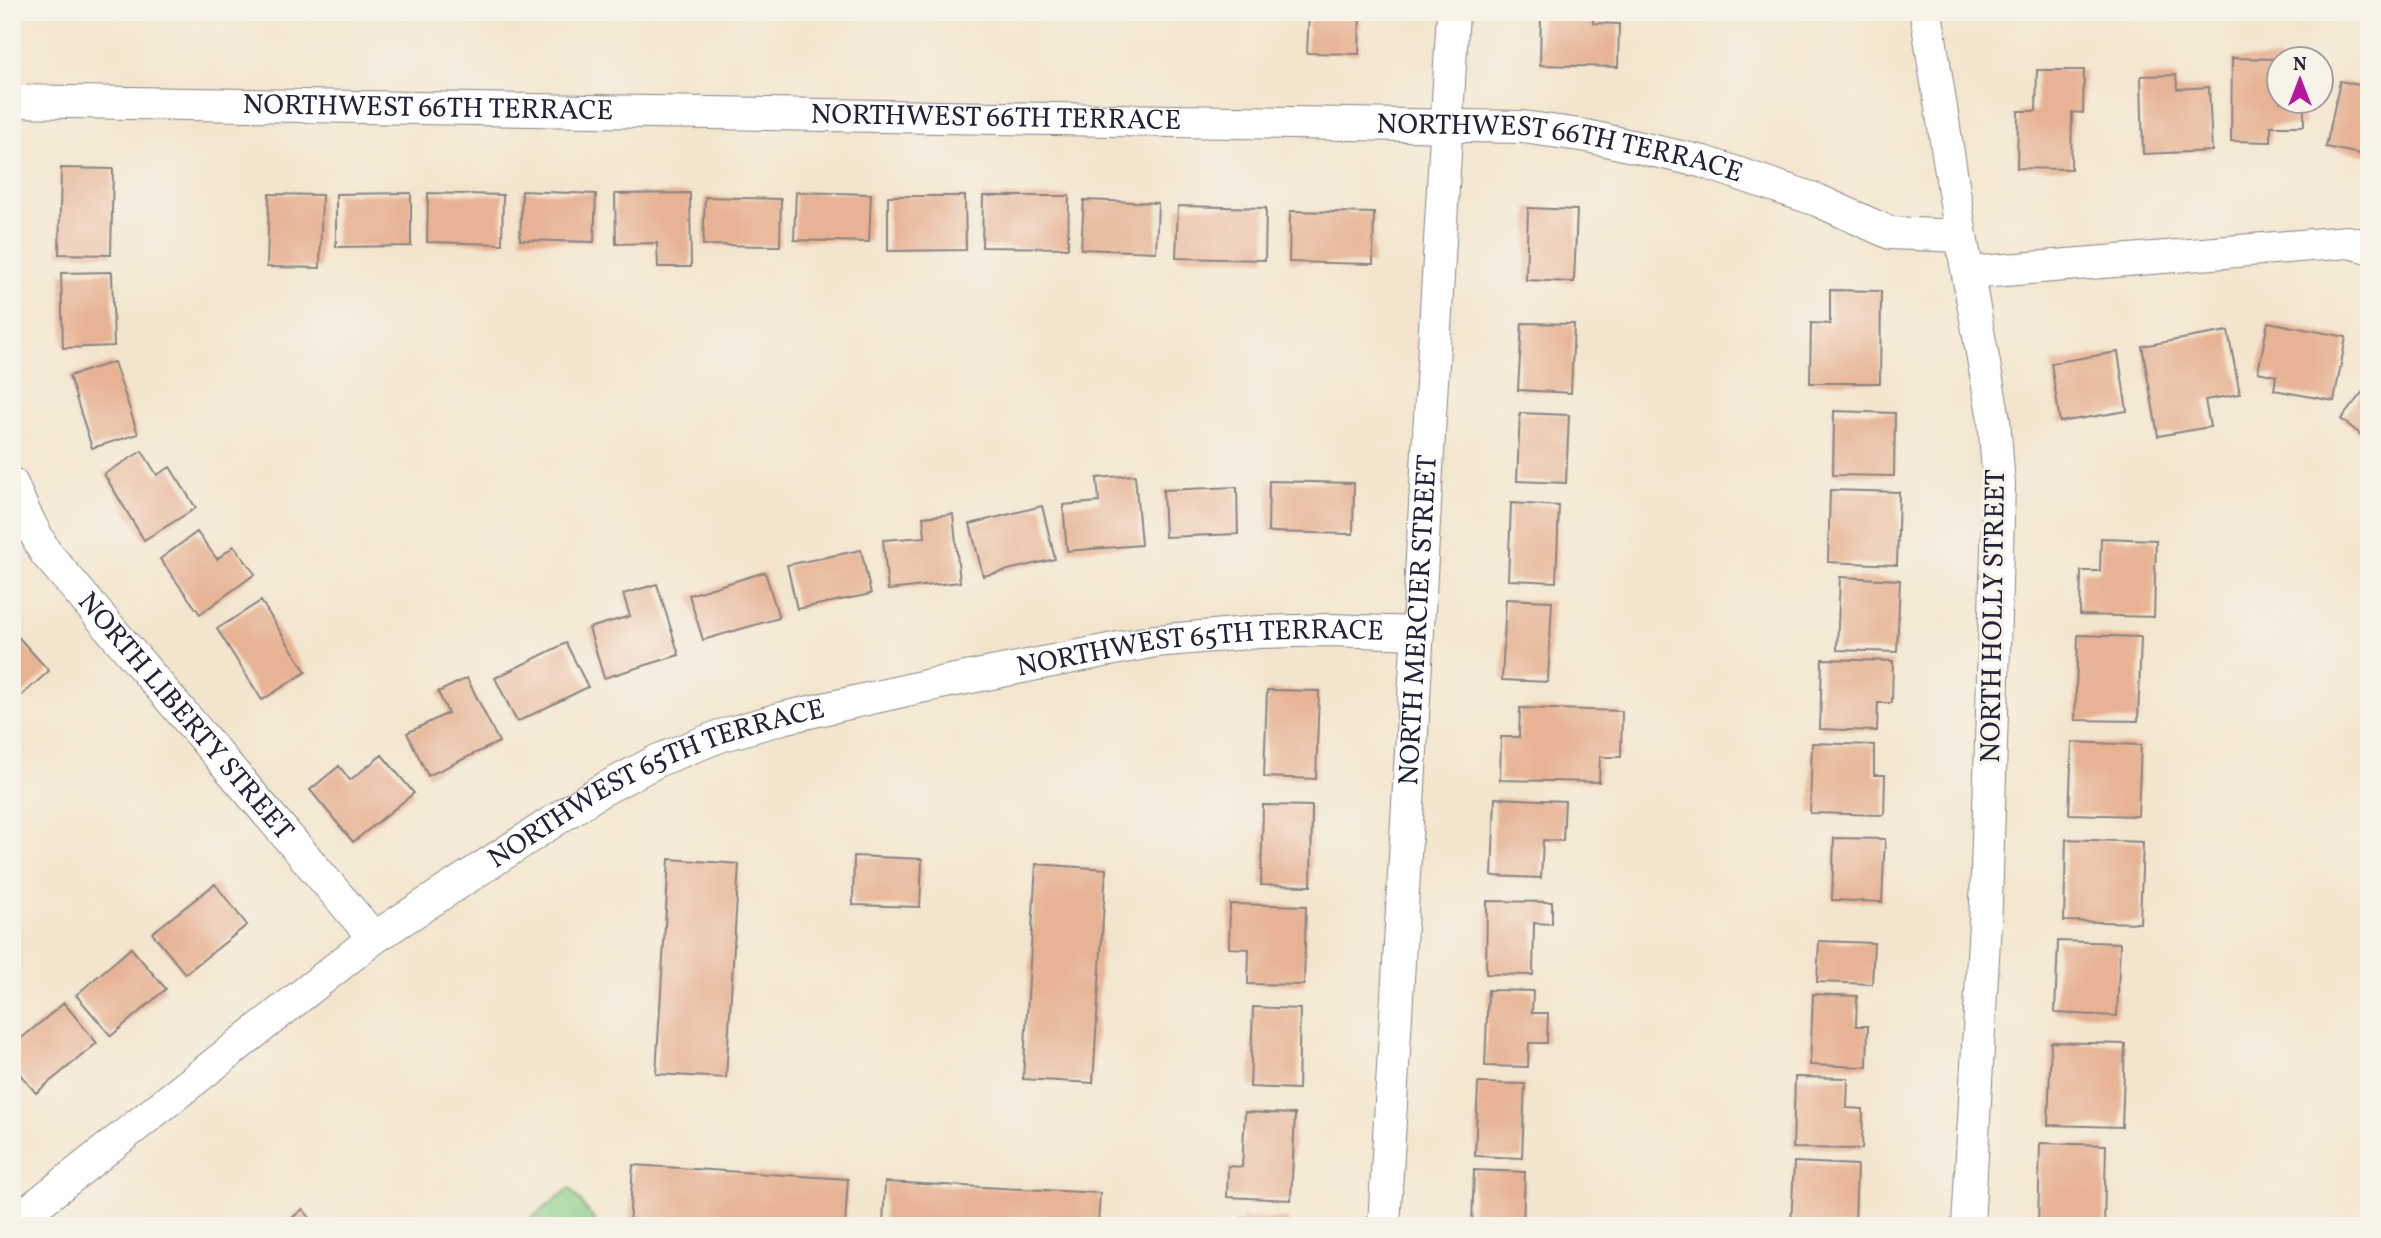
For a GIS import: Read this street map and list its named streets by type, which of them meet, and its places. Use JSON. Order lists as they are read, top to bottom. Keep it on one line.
{"streets":{"street":["NORTHWEST 66TH TERRACE","NORTH HOLLY STREET","NORTH MERCIER STREET","NORTHWEST 65TH TERRACE","NORTH LIBERTY STREET"]},"crossings":[["NORTHWEST 66TH TERRACE","NORTH HOLLY STREET"],["NORTHWEST 66TH TERRACE","NORTH MERCIER STREET"],["NORTH MERCIER STREET","NORTHWEST 65TH TERRACE"],["NORTHWEST 65TH TERRACE","NORTH LIBERTY STREET"]],"north":"top"}
